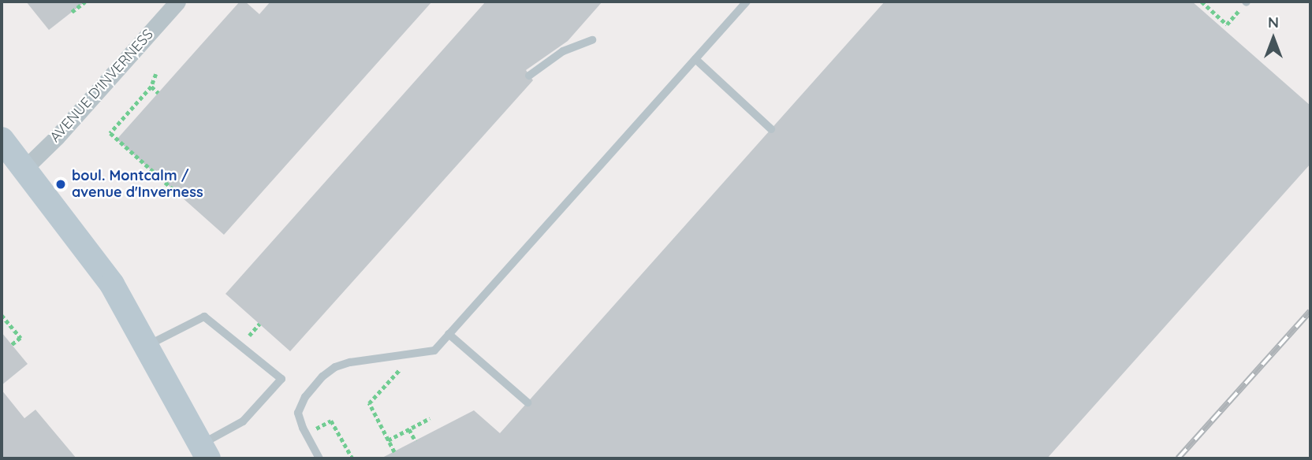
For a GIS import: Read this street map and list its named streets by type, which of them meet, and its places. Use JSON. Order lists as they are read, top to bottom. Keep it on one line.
{"streets":{"street":["AVENUE D'INVERNESS"]},"places":["boul. Montcalm / avenue d'Inverness"],"north":"top"}
